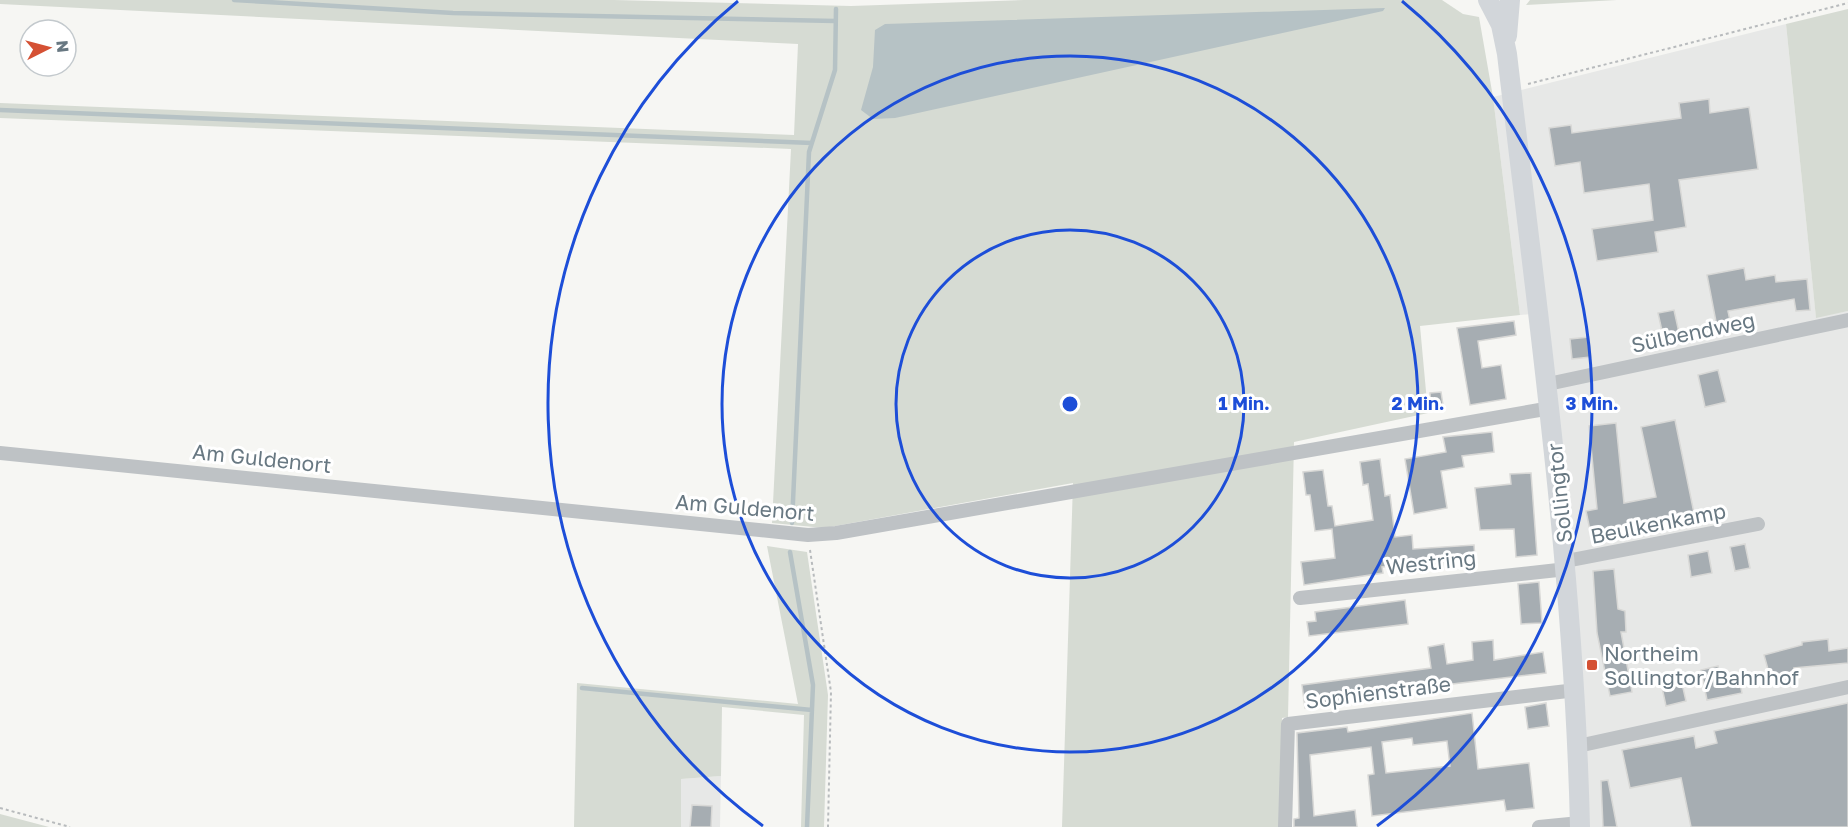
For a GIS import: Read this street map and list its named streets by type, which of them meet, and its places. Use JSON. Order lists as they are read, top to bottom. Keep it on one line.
{"streets":{"main road":["Sollingtor"],"street":["Sülbendweg","Am Guldenort","Beulkenkamp","Westring","Sophienstraße"]},"crossings":[["Sülbendweg","Sollingtor"],["Am Guldenort","Sollingtor"],["Sollingtor","Beulkenkamp"],["Sollingtor","Westring"],["Sollingtor","Sophienstraße"],["Beulkenkamp","Westring"]],"places":{"transit":["Northeim Sollingtor/Bahnhof"]},"north":"right","rings":["1 Min.","2 Min.","3 Min."]}
